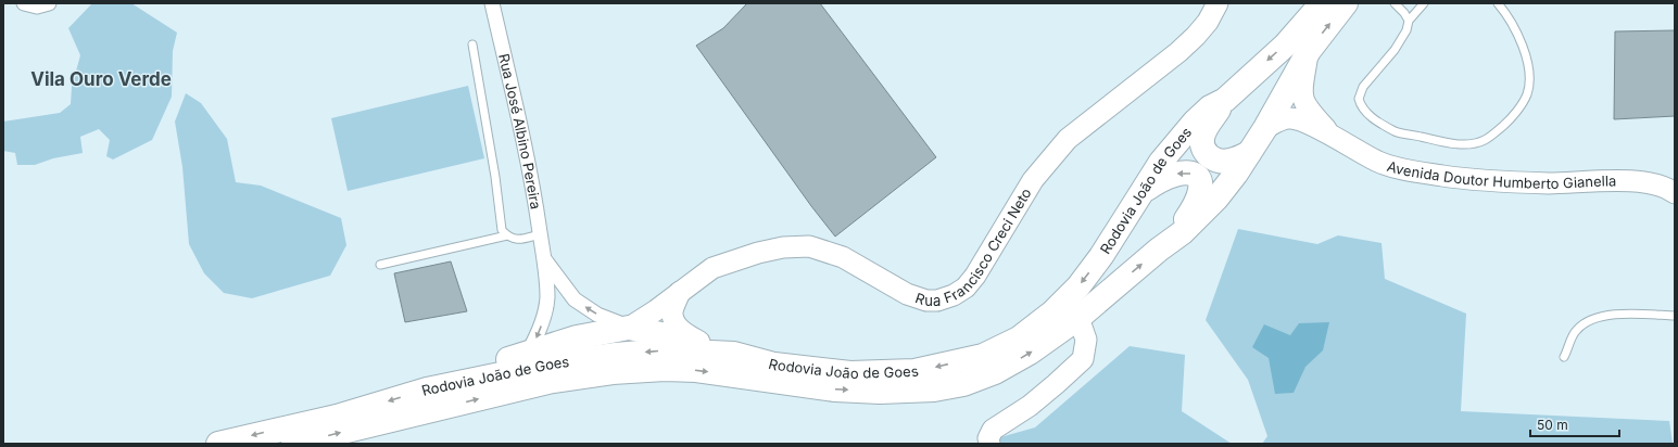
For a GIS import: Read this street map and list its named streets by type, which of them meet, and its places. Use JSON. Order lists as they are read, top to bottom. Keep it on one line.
{"streets":{"highway":["Rodovia João de Goes"],"main road":["Avenida Doutor Humberto Gianella","Rua Francisco Creci Neto"],"street":["Rua José Albino Pereira"]},"crossings":[["Rua José Albino Pereira","Rua Francisco Creci Neto"],["Avenida Doutor Humberto Gianella","Rodovia João de Goes"]],"districts":["Vila Ouro Verde"],"scale_bar":"50 m"}
